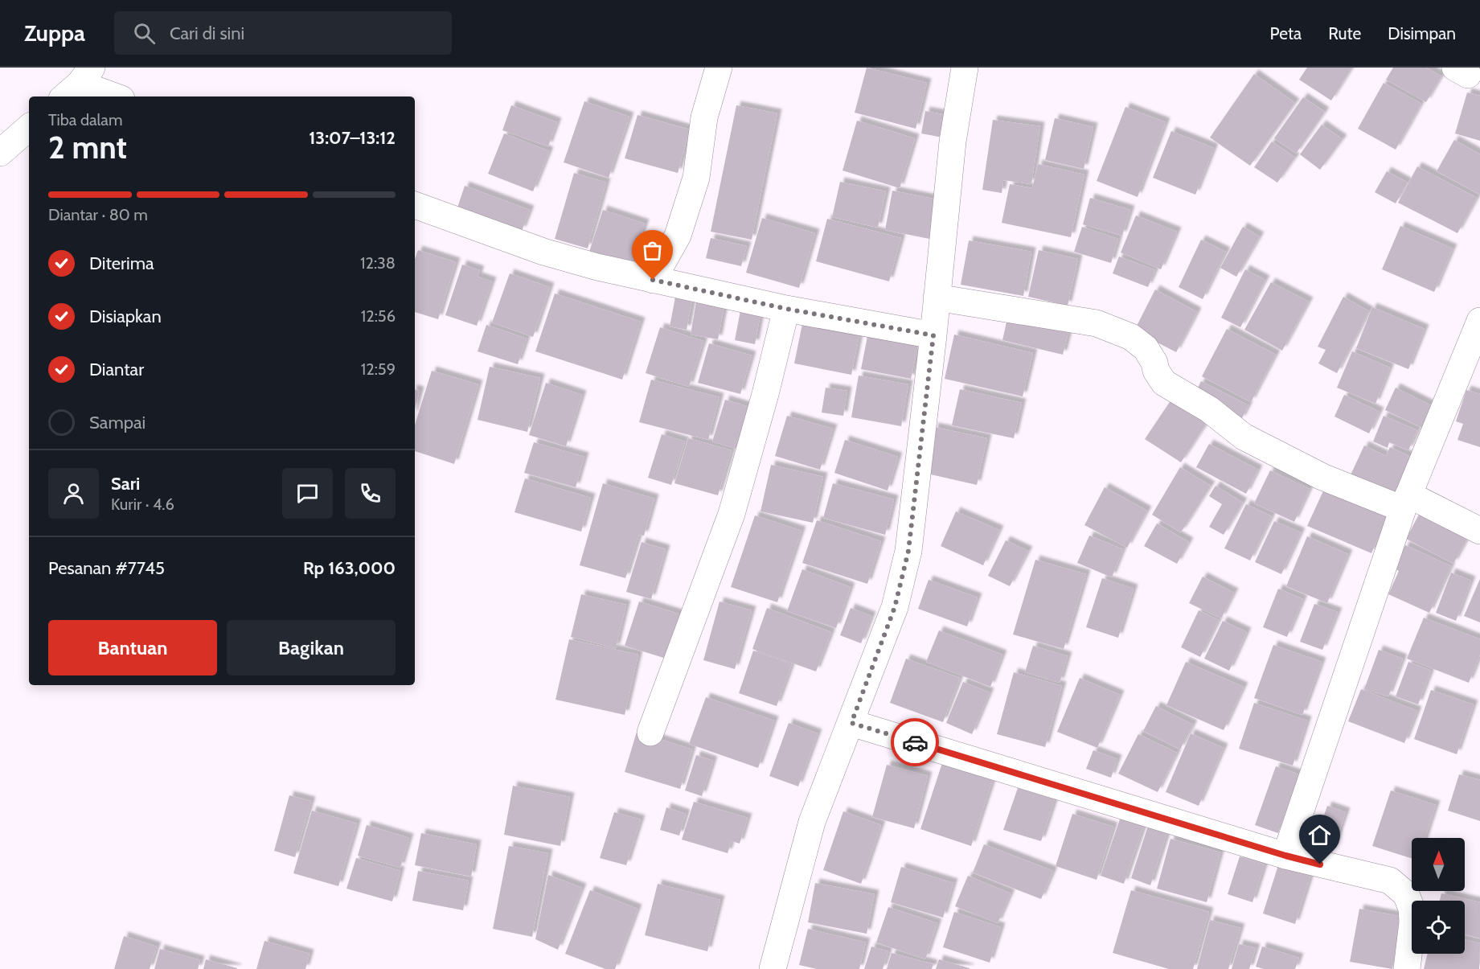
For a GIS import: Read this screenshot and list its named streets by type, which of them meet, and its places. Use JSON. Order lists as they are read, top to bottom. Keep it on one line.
{"north":"top","page":{"header":"Zuppa","search":"Cari di sini","nav":["Peta","Rute","Disimpan"],"heading":["2 mnt","Tiba dalam","13:07–13:12"],"panel":["Sari","Kurir · 4.6","Pesanan #7745","Rp 163,000"],"bar":"Diantar · 80 m","list":[["Diterima","12:38"],["Disiapkan","12:56"],["Diantar","12:59"],"Sampai"],"buttons":["Bantuan","Bagikan"]}}
